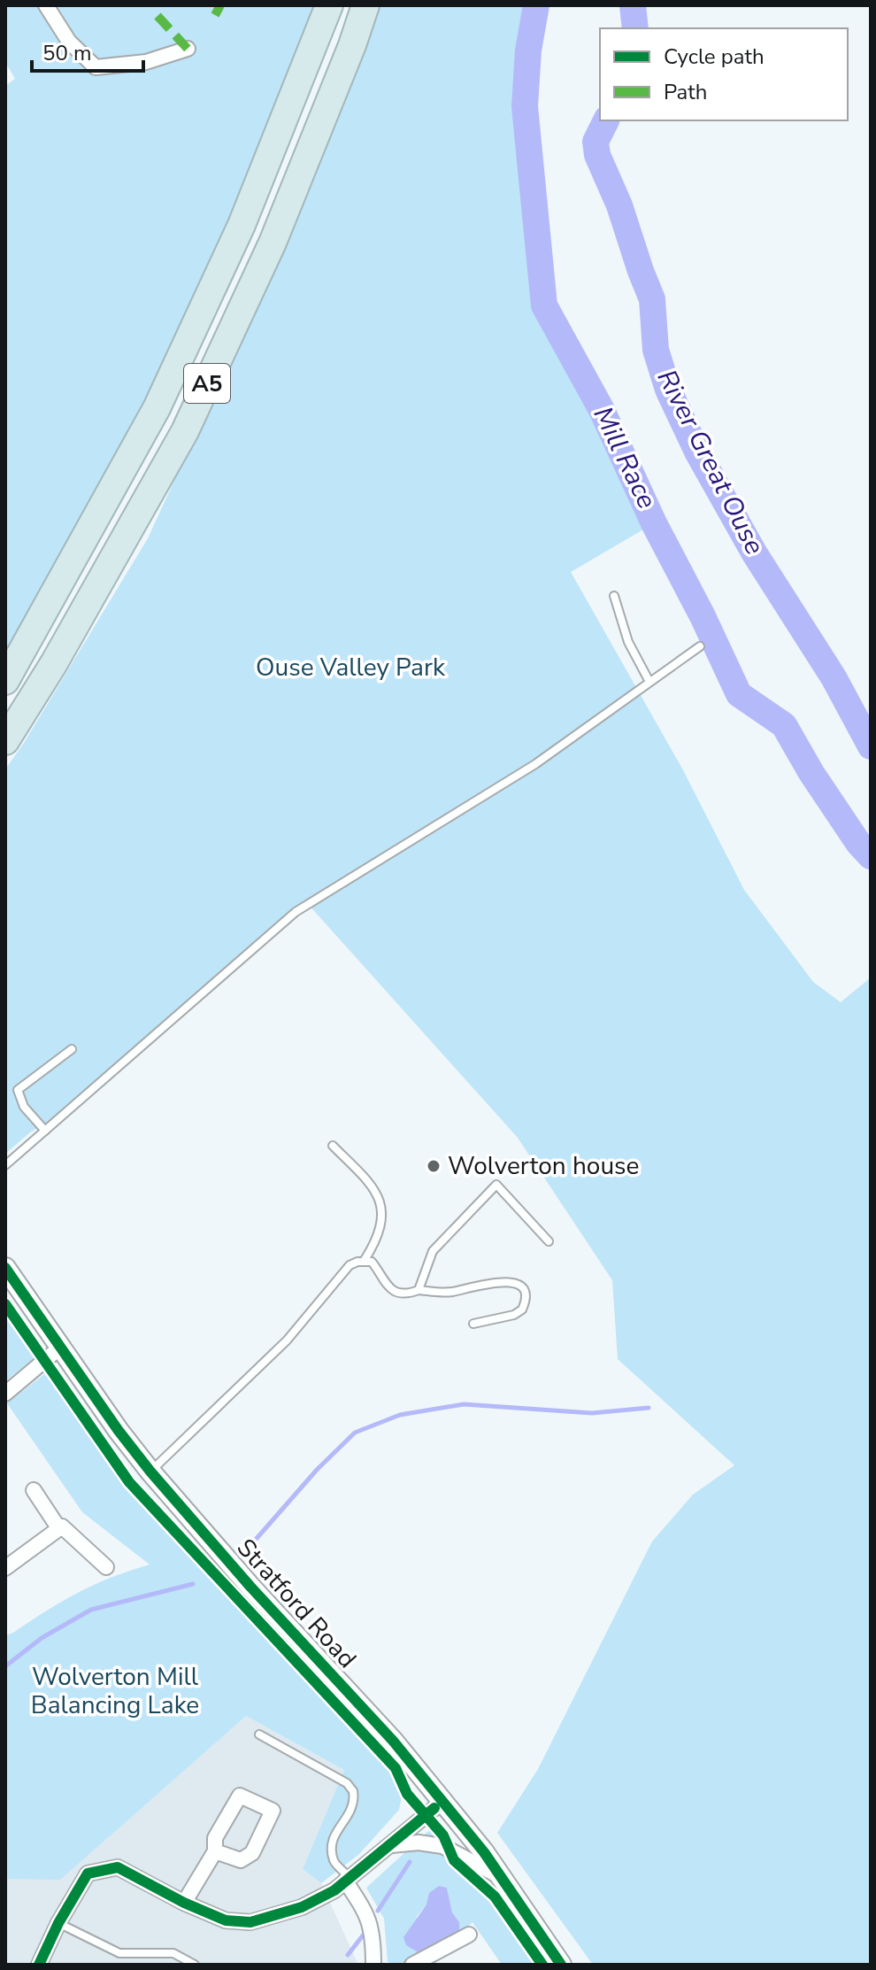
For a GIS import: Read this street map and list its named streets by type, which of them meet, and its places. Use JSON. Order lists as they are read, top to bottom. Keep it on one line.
{"streets":{"highway":["A5"],"street":["Stratford Road"]},"water":["Mill Race","River Great Ouse"],"parks":["Ouse Valley Park","Wolverton Mill Balancing Lake"],"places":["Wolverton house"],"legend":["Cycle path","Path"],"scale_bar":"50 m"}
